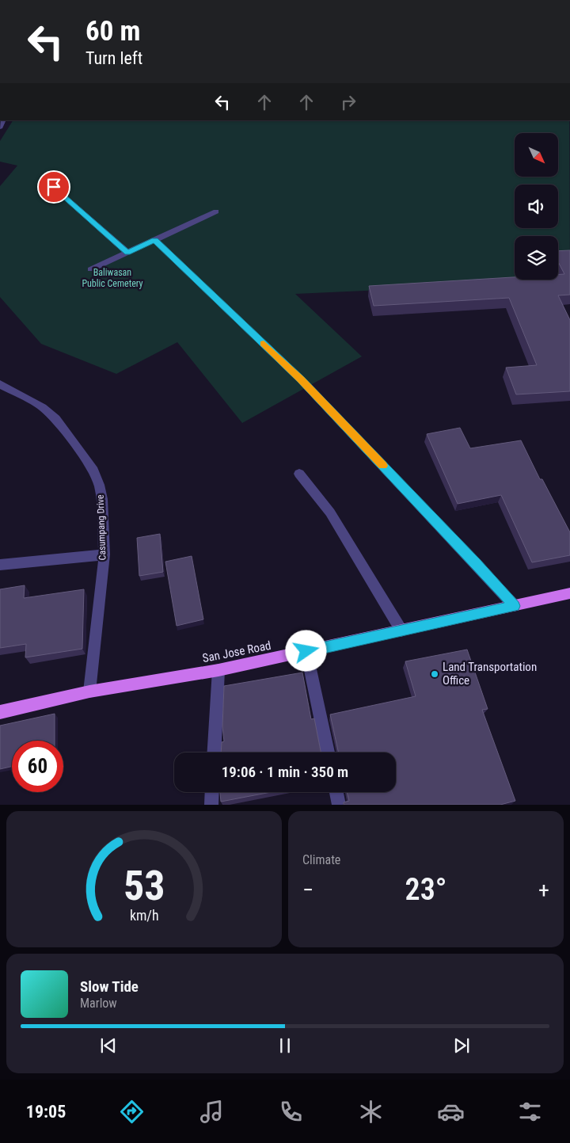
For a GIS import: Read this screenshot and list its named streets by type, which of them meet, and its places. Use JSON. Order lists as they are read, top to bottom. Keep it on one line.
{"streets":{"main road":["San Jose Road"],"street":["Casumpang Drive"]},"crossings":[["Casumpang Drive","San Jose Road"]],"parks":["Baliwasan Public Cemetery"],"places":["Land Transportation Office"],"north":"bottom right","page":{"turn":["60 m","Turn left"],"limit":"60","trip":"19:06 · 1 min · 350 m","tile":"Climate","heat":["−","23°","+"],"song":["Slow Tide","Marlow"],"tabs":"19:05","gauge":["53","km/h"]}}
